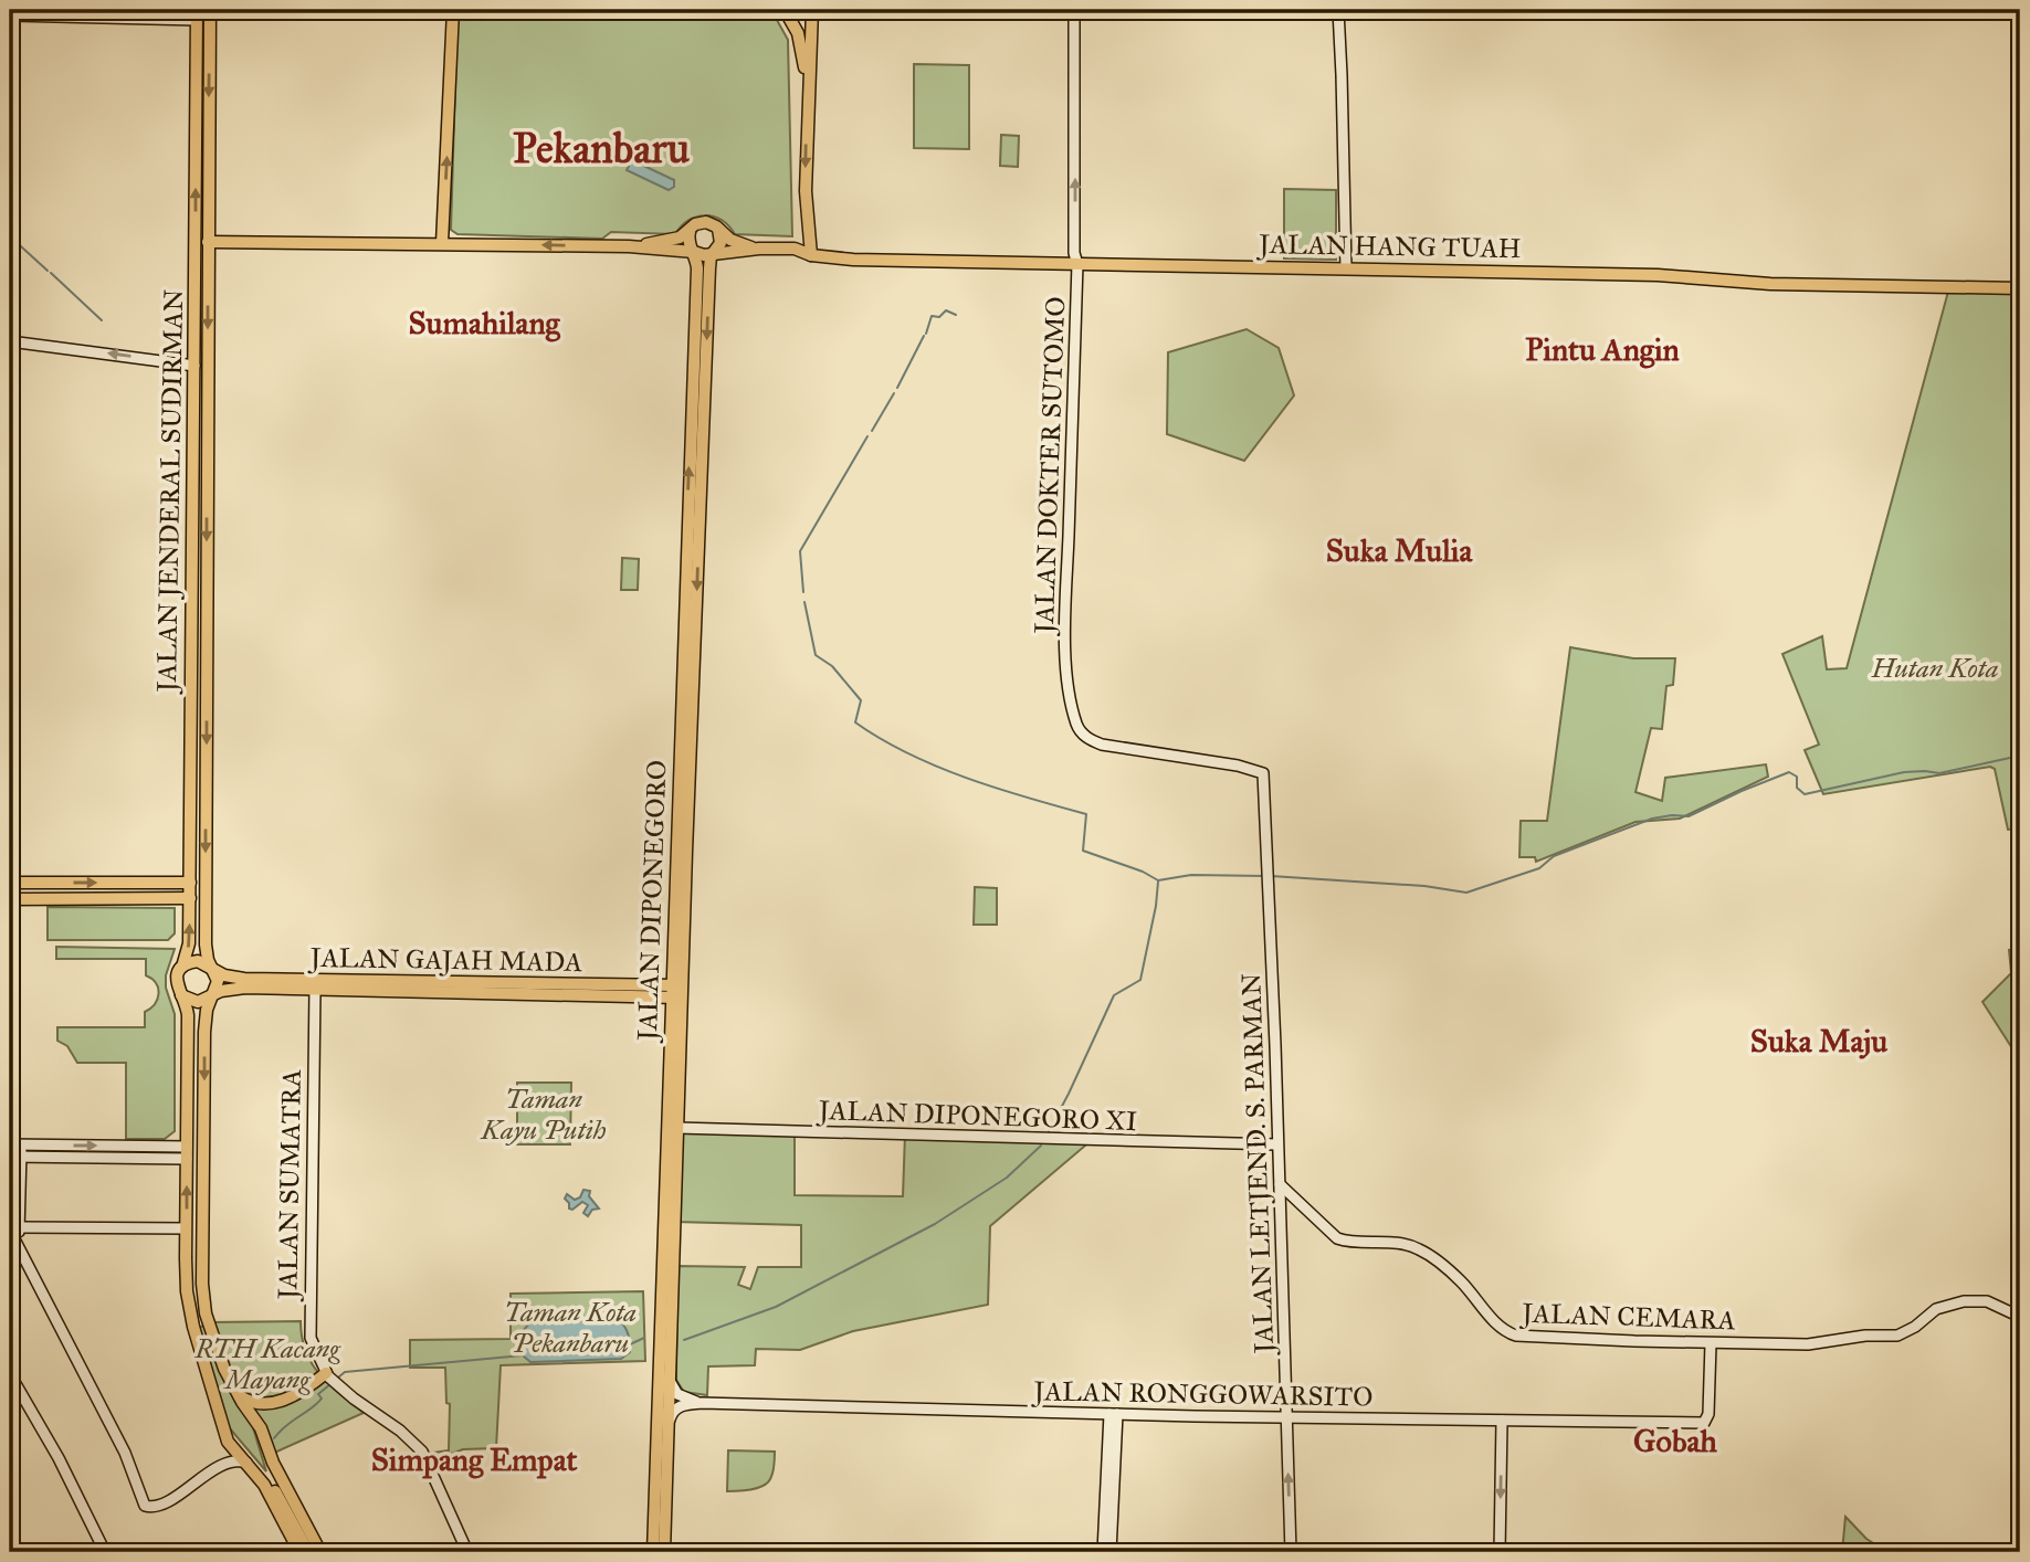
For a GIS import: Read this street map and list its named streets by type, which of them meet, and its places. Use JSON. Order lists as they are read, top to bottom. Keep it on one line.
{"streets":{"main road":["JALAN HANG TUAH","JALAN JENDERAL SUDIRMAN","JALAN DIPONEGORO","JALAN GAJAH MADA"],"street":["JALAN DOKTER SUTOMO","JALAN DIPONEGORO XI","JALAN LETJEND. S. PARMAN","JALAN SUMATRA","JALAN CEMARA","JALAN RONGGOWARSITO"]},"crossings":[["JALAN HANG TUAH","JALAN DOKTER SUTOMO"],["JALAN HANG TUAH","JALAN DIPONEGORO"],["JALAN DOKTER SUTOMO","JALAN LETJEND. S. PARMAN"],["JALAN JENDERAL SUDIRMAN","JALAN GAJAH MADA"],["JALAN DIPONEGORO","JALAN GAJAH MADA"],["JALAN DIPONEGORO","JALAN DIPONEGORO XI"],["JALAN DIPONEGORO","JALAN RONGGOWARSITO"],["JALAN GAJAH MADA","JALAN SUMATRA"],["JALAN DIPONEGORO XI","JALAN LETJEND. S. PARMAN"],["JALAN LETJEND. S. PARMAN","JALAN CEMARA"],["JALAN LETJEND. S. PARMAN","JALAN RONGGOWARSITO"],["JALAN CEMARA","JALAN RONGGOWARSITO"]],"districts":["Pekanbaru","Sumahilang","Pintu Angin","Suka Mulia","Suka Maju","Gobah","Simpang Empat"],"parks":["Hutan Kota","Taman Kayu Putih","Taman Kota Pekanbaru","RTH Kacang Mayang"]}
